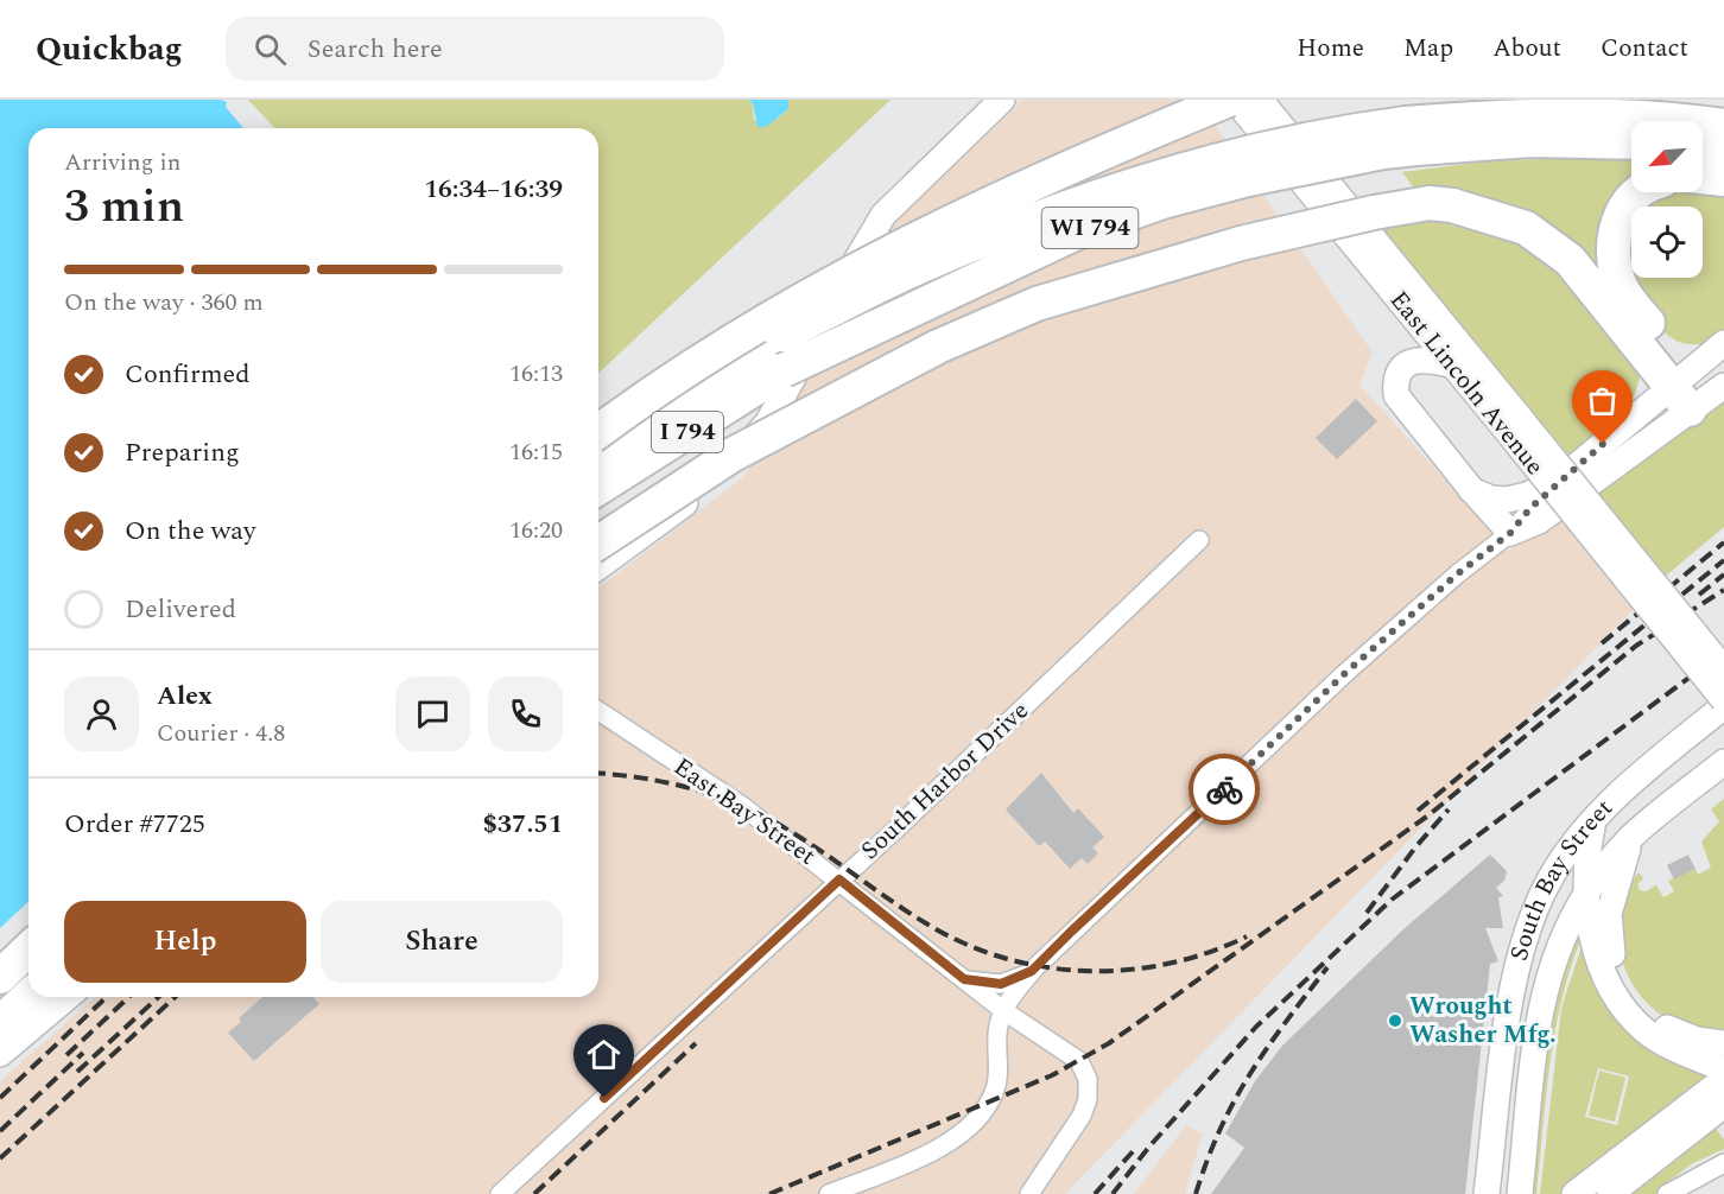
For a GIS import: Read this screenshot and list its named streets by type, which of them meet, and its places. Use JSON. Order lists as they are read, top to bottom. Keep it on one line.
{"streets":{"highway":["WI 794","I 794"],"main road":["East Lincoln Avenue","South Bay Street"],"street":["South Harbor Drive","East Bay Street"]},"crossings":[["WI 794","I 794"],["South Harbor Drive","East Bay Street"]],"places":["Wrought Washer Mfg."],"north":"bottom left","page":{"header":"Quickbag","search":"Search here","nav":["Home","Map","About","Contact"],"heading":["3 min","Arriving in","16:34–16:39"],"panel":["Alex","Courier · 4.8","Order #7725","$37.51"],"bar":"On the way · 360 m","list":[["Confirmed","16:13"],["Preparing","16:15"],["On the way","16:20"],"Delivered"],"buttons":["Help","Share"]}}
